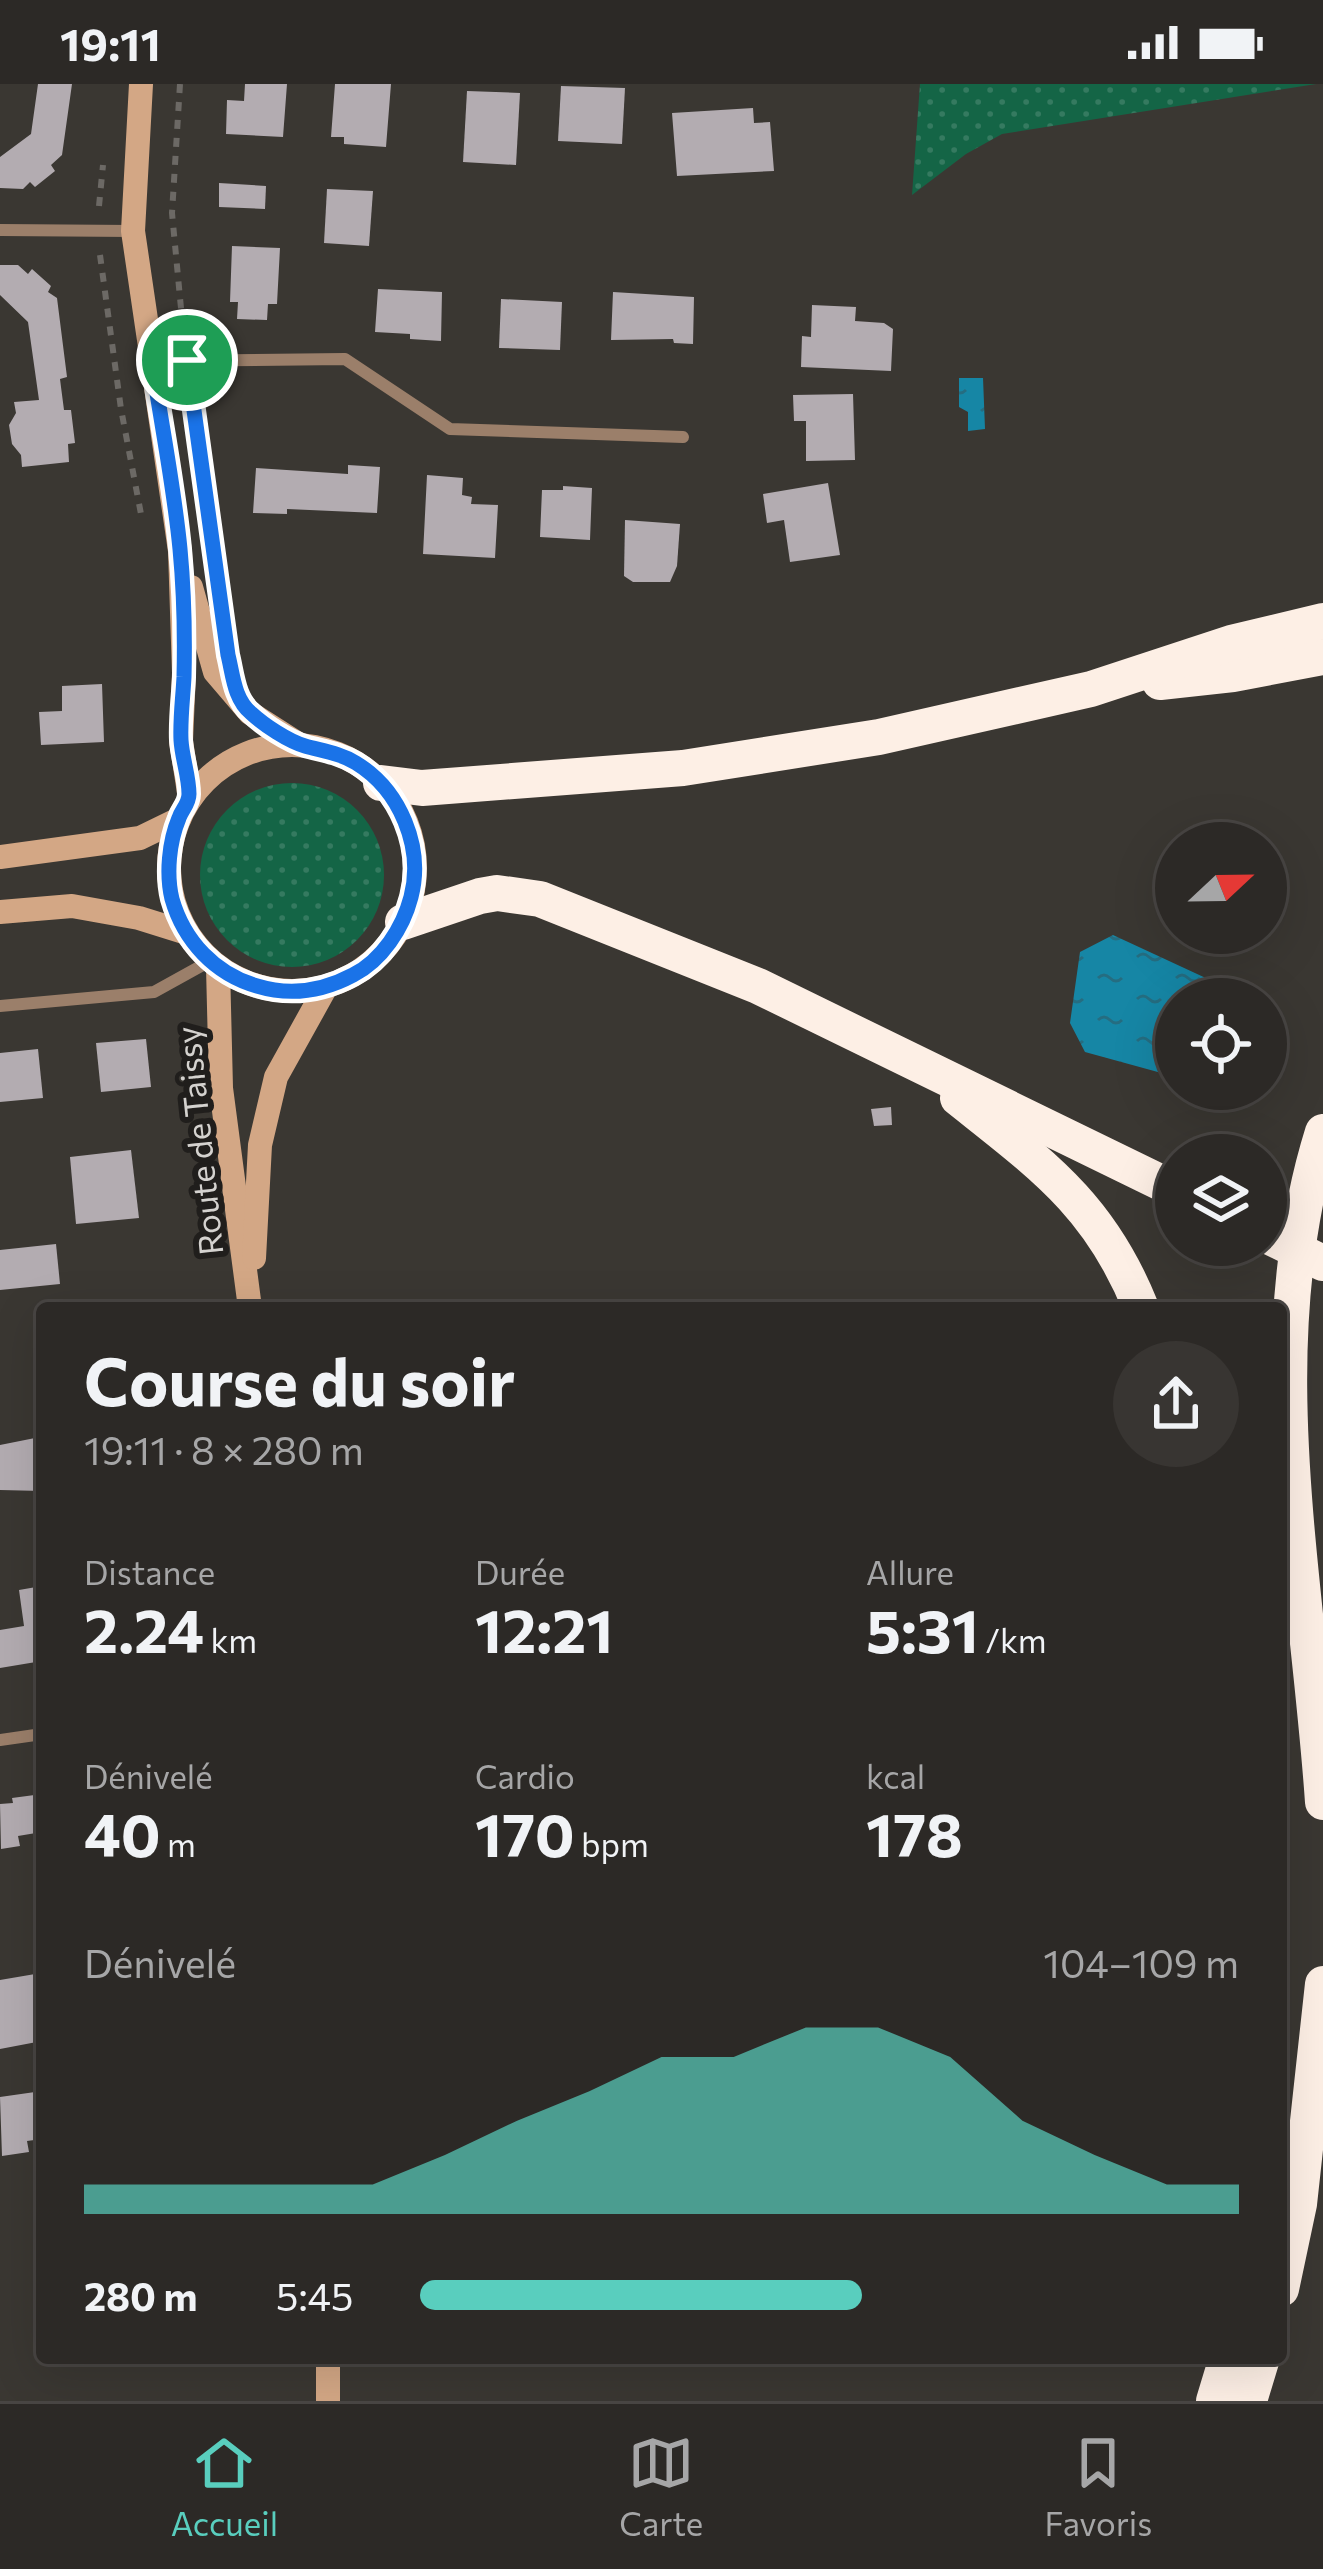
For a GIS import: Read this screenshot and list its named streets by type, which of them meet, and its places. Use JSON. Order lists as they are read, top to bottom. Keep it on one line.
{"streets":{"street":["Route de Taissy"]},"north":"right","page":{"status":"19:11","heading":["Course du soir","19:11 · 8 × 280 m"],"stats":[["Distance","2.24 km"],["Durée","12:21"],["Allure","5:31 /km"],["Dénivelé","40 m"],["Cardio","170 bpm"],["kcal","178"]],"chart":["Dénivelé","104–109 m"],"list":[{"name":"280 m","note":"5:45"}],"tabs":["Accueil","Carte","Favoris"]}}
